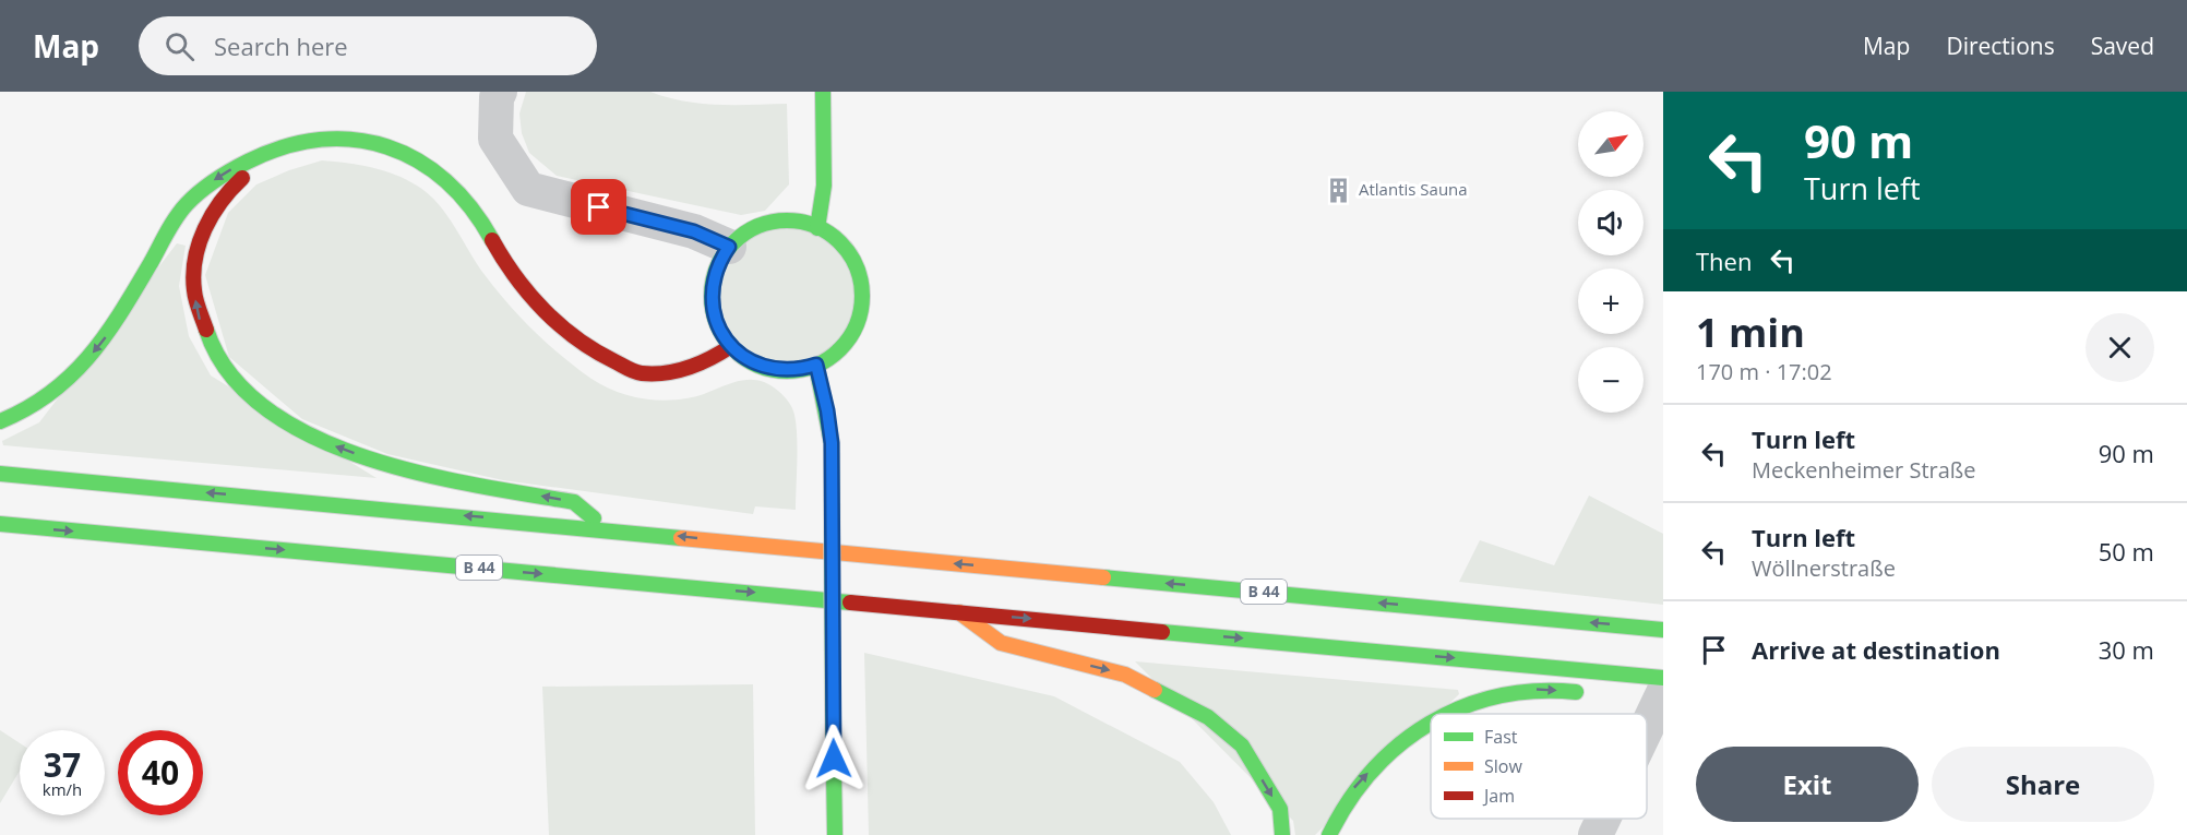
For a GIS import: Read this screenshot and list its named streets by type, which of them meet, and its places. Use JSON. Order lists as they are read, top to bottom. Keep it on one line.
{"streets":{"main road":["B 44"]},"places":{"building":["Atlantis Sauna"]},"legend":["Fast","Slow","Jam"],"north":"top right","page":{"header":"Map","search":"Search here","nav":["Map","Directions","Saved"],"turn":["90 m","Turn left"],"map_buttons":["+","−"],"then":"Then","heading":["1 min","170 m · 17:02"],"list":[{"name":"Turn left","note":"Meckenheimer Straße","value":"90 m"},{"name":"Turn left","note":"Wöllnerstraße","value":"50 m"},{"name":"Arrive at destination","value":"30 m"}],"speed":"37 km/h","limit":"40","buttons":["Exit","Share"]}}
